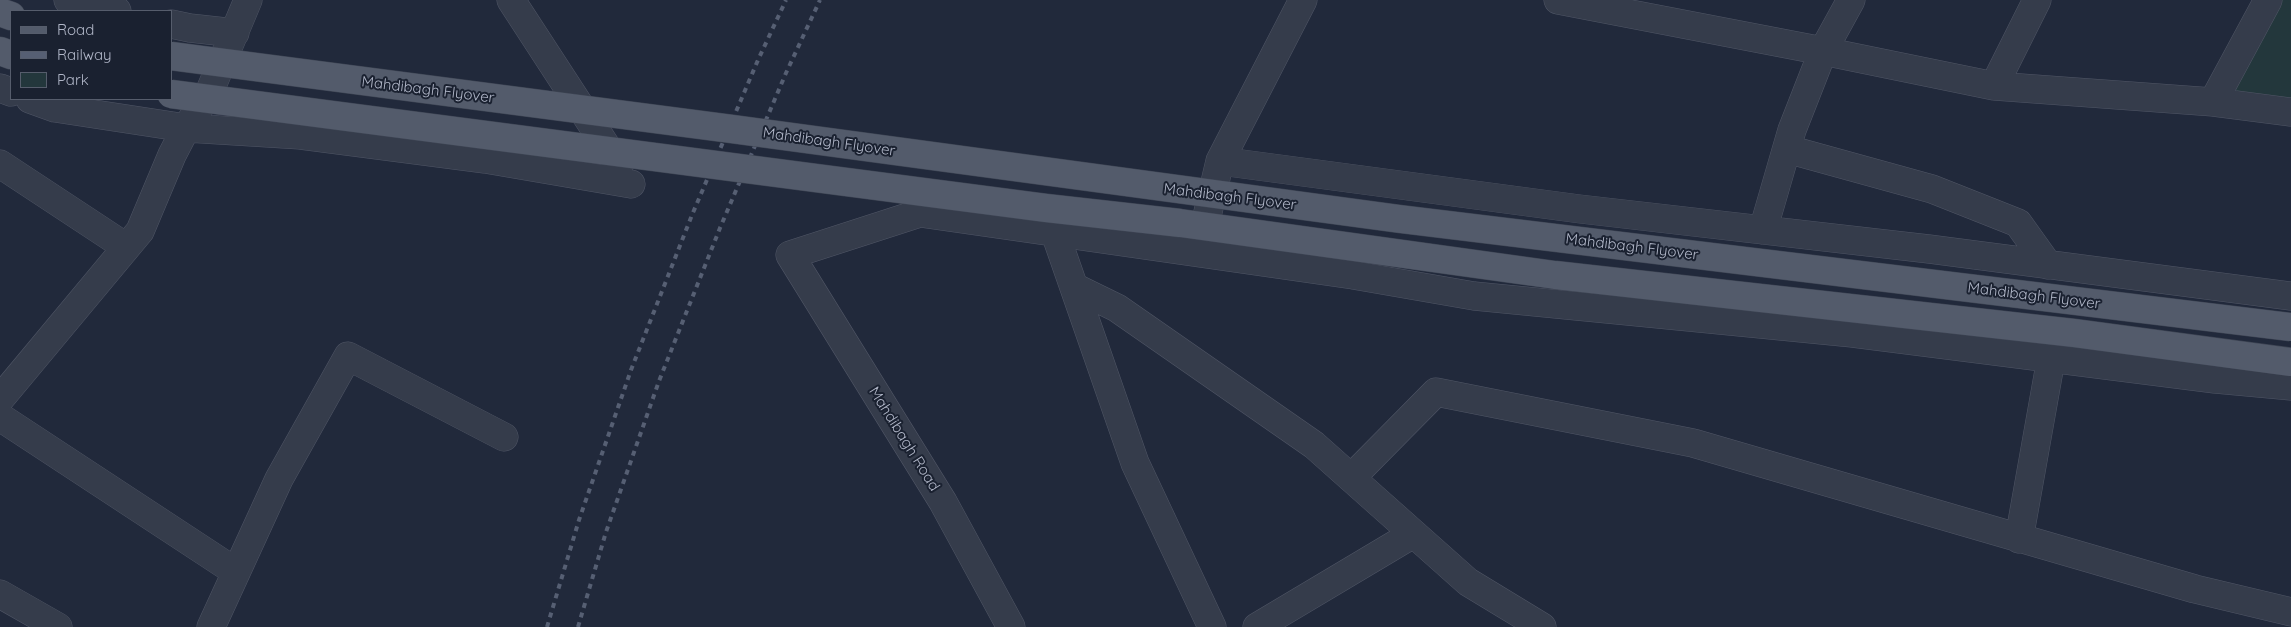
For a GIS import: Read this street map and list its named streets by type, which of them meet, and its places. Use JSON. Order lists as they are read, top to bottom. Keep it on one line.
{"streets":{"main road":["Mahdibagh Flyover"],"street":["Mahdibagh Road"]},"legend":["Road","Railway","Park"]}
